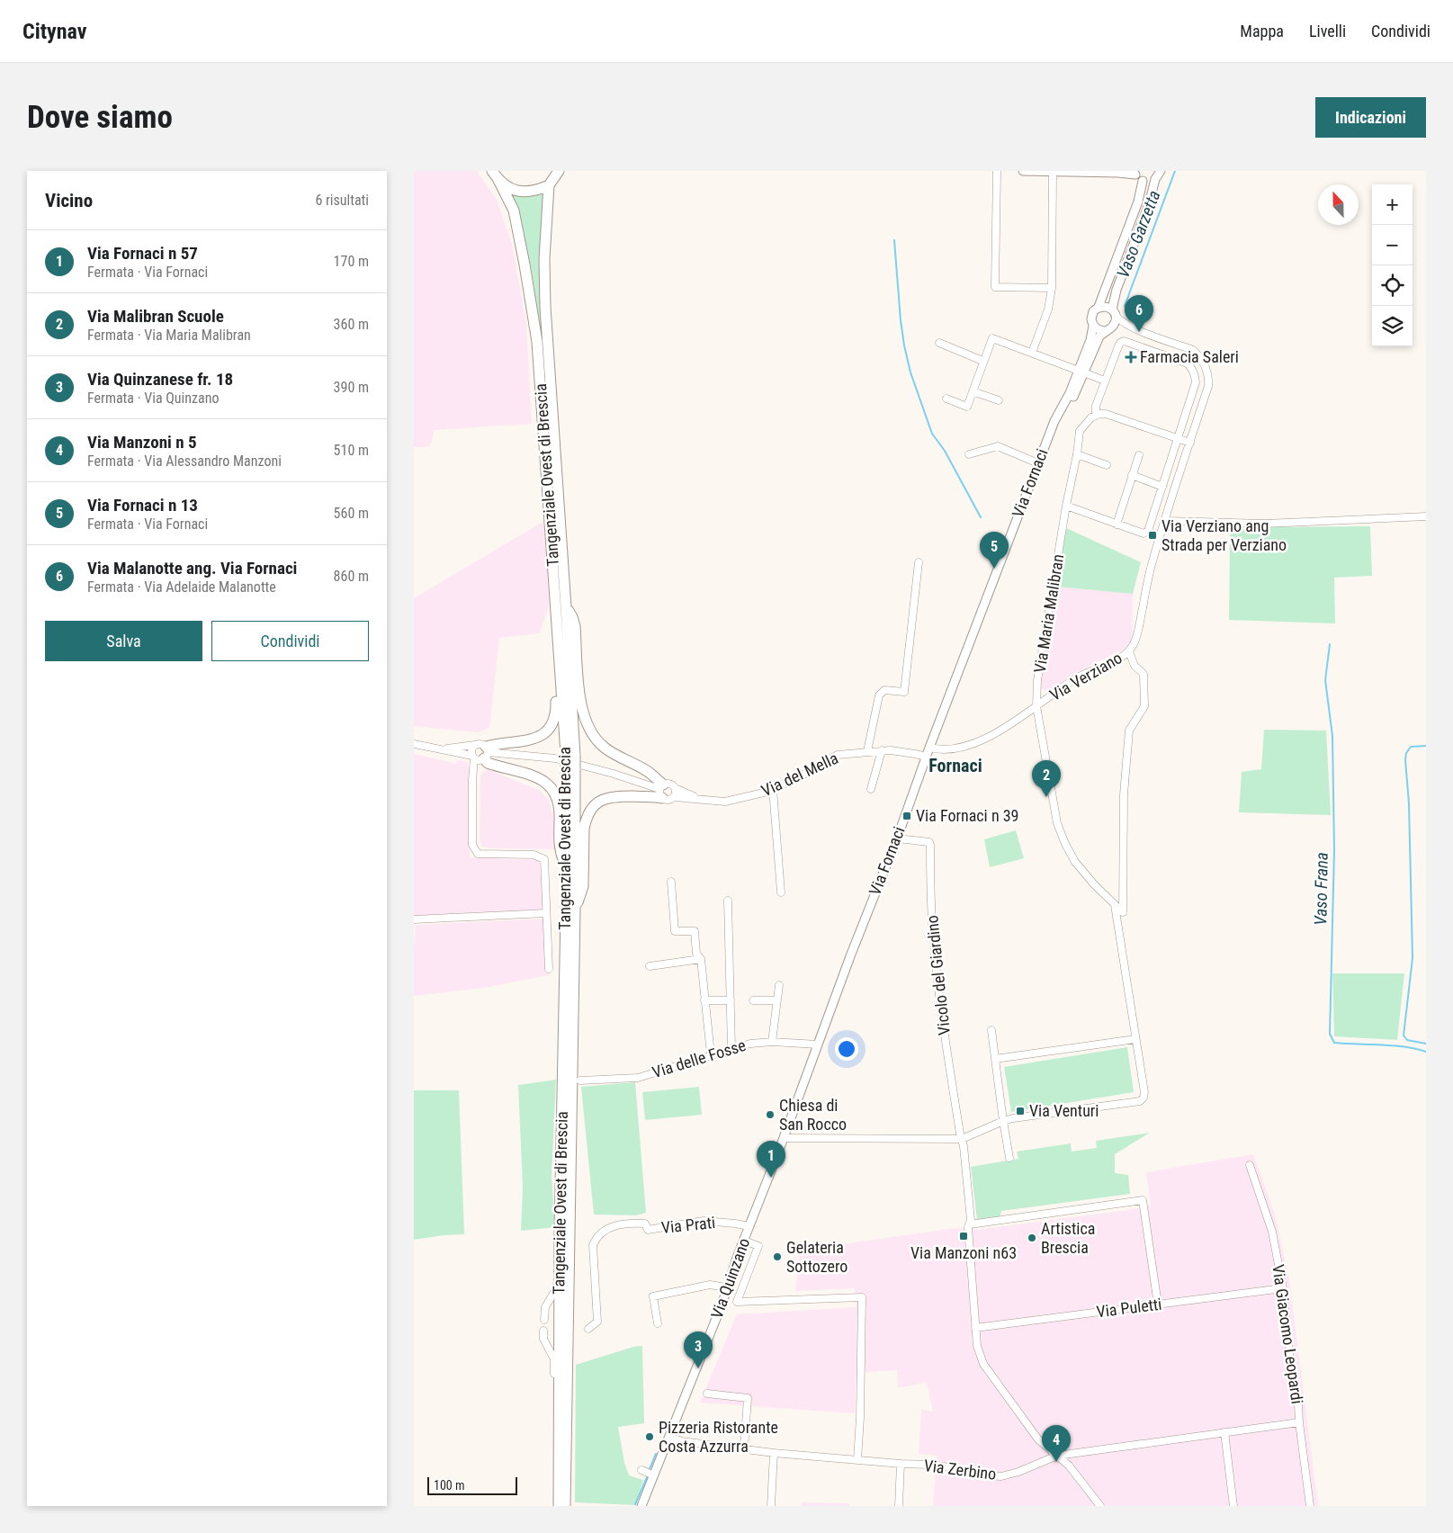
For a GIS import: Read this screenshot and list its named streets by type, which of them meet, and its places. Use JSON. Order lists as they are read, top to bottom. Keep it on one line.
{"streets":{"main road":["Tangenziale Ovest di Brescia"],"street":["Via Fornaci","Via Maria Malibran","Via Verziano","Via del Mella","Vicolo del Giardino","Via delle Fosse","Via Prati","Via Quinzano","Via Puletti","Via Giacomo Leopardi","Via Zerbino"]},"crossings":[["Via Fornaci","Via Verziano"],["Via Fornaci","Via del Mella"],["Via Fornaci","Vicolo del Giardino"],["Via Fornaci","Via delle Fosse"],["Via Fornaci","Via Prati"],["Via Fornaci","Via Quinzano"],["Via Maria Malibran","Via Verziano"],["Via Prati","Via Quinzano"],["Via Quinzano","Via Zerbino"],["Via Puletti","Via Giacomo Leopardi"],["Via Giacomo Leopardi","Via Zerbino"]],"districts":["Fornaci"],"water":["Vaso Garzetta","Vaso Frana"],"places":{"health":["Farmacia Saleri"],"transit":["Via Verziano ang Strada per Verziano","Via Fornaci n 39","Via Venturi","Via Manzoni n63"],"other":["Chiesa di San Rocco","Artistica Brescia","Gelateria Sottozero","Pizzeria Ristorante Costa Azzurra"]},"scale_bar":"100 m","north":"top","page":{"header":"Citynav","nav":["Mappa","Livelli","Condividi"],"buttons":["Indicazioni",["Salva","Condividi"]],"title":"Dove siamo","heading":["Vicino","6 risultati"],"map_buttons":["+","−"],"list":[{"mark":"1","name":"Via Fornaci n 57","note":"Fermata · Via Fornaci","value":"170 m"},{"mark":"2","name":"Via Malibran Scuole","note":"Fermata · Via Maria Malibran","value":"360 m"},{"mark":"3","name":"Via Quinzanese fr. 18","note":"Fermata · Via Quinzano","value":"390 m"},{"mark":"4","name":"Via Manzoni n 5","note":"Fermata · Via Alessandro Manzoni","value":"510 m"},{"mark":"5","name":"Via Fornaci n 13","note":"Fermata · Via Fornaci","value":"560 m"},{"mark":"6","name":"Via Malanotte ang. Via Fornaci","note":"Fermata · Via Adelaide Malanotte","value":"860 m"}],"pins":["6","5","2","1","3","4"],"scale":"100 m"}}
